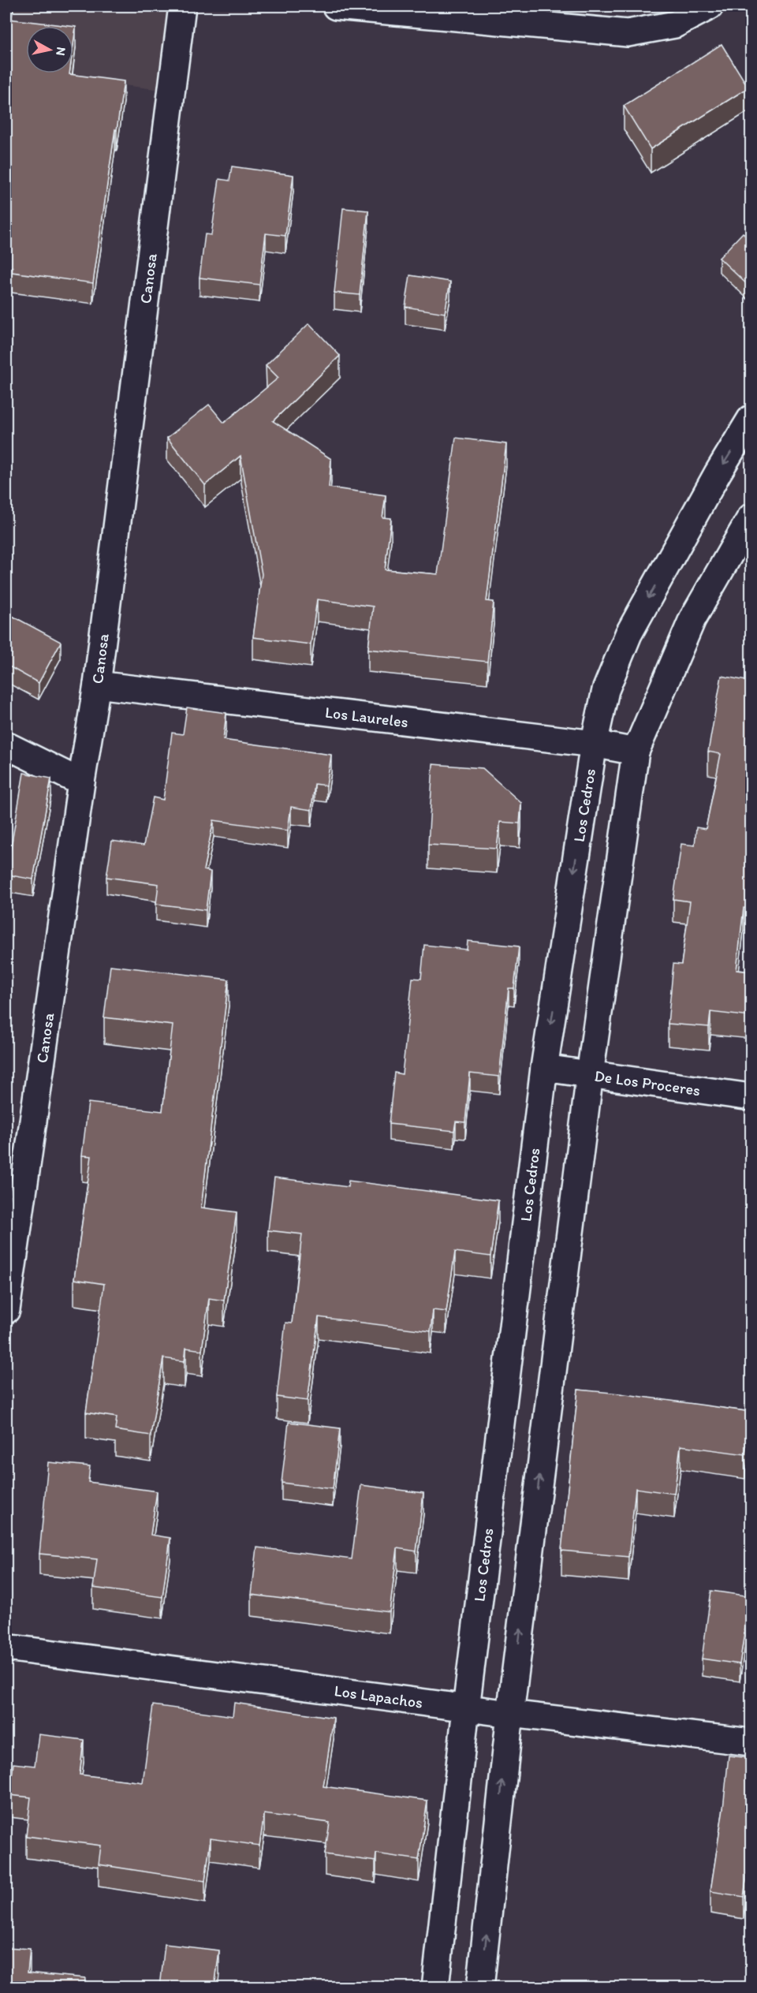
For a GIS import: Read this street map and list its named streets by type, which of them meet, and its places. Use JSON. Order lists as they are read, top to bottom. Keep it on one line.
{"streets":{"street":["Canosa","Los Laureles","Los Cedros","De Los Proceres","Los Lapachos"]},"crossings":[["Canosa","Los Laureles"],["Los Laureles","Los Cedros"],["Los Cedros","De Los Proceres"],["Los Cedros","Los Lapachos"]],"north":"right"}
